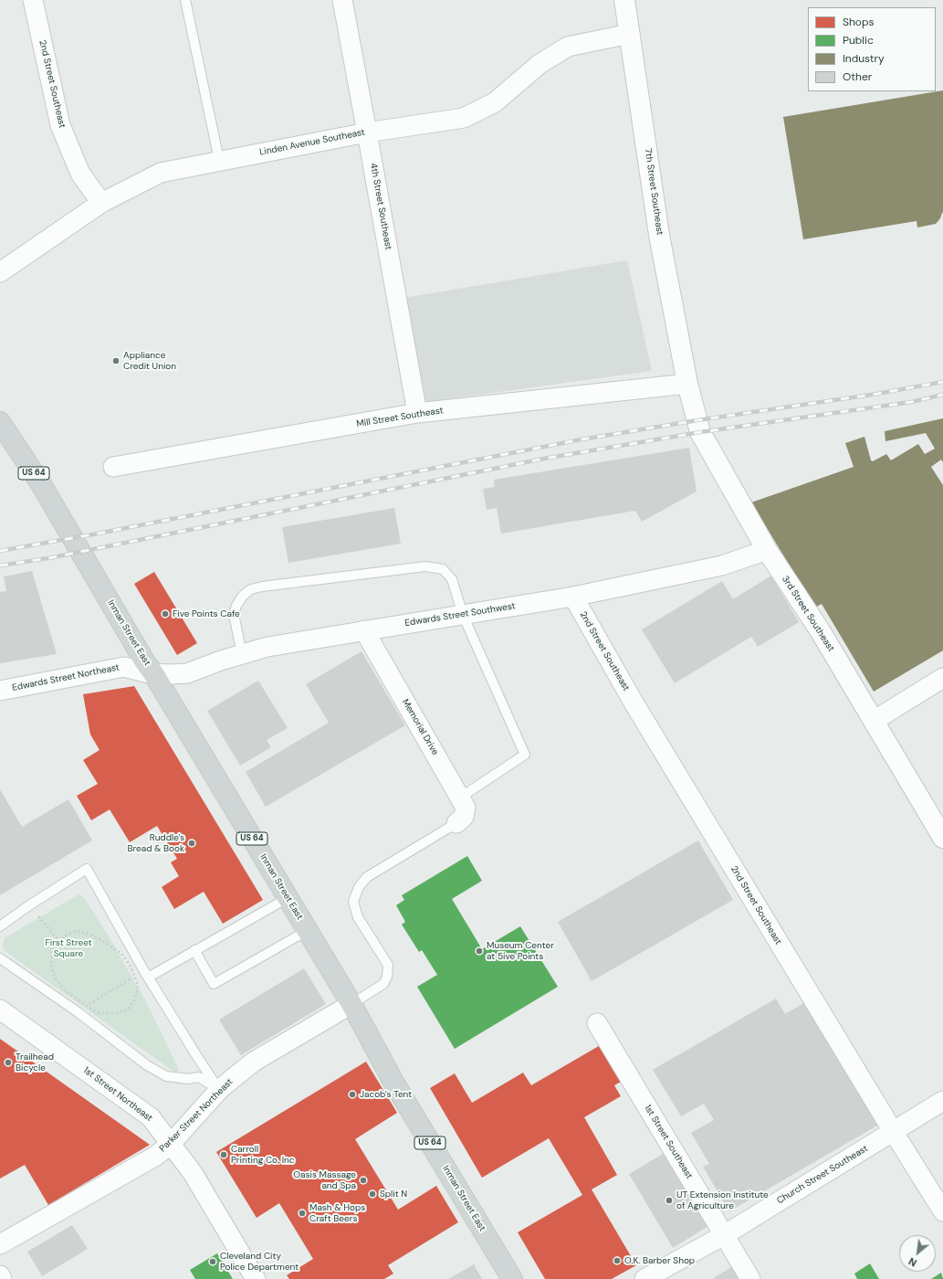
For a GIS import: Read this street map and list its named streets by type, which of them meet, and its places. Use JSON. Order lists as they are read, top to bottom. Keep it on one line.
{"streets":{"main road":["US 64","Inman Street East"],"street":["2nd Street Southeast","Linden Avenue Southeast","7th Street Southeast","4th Street Southeast","Mill Street Southeast","3rd Street Southeast","Edwards Street Southwest","Edwards Street Northeast","Memorial Drive","1st Street Northeast","Parker Street Northeast","1st Street Southeast","Church Street Southeast"]},"crossings":[["2nd Street Southeast","Linden Avenue Southeast"],["2nd Street Southeast","Edwards Street Southwest"],["2nd Street Southeast","Church Street Southeast"],["Linden Avenue Southeast","7th Street Southeast"],["Linden Avenue Southeast","4th Street Southeast"],["7th Street Southeast","Mill Street Southeast"],["7th Street Southeast","3rd Street Southeast"],["4th Street Southeast","Mill Street Southeast"],["Mill Street Southeast","3rd Street Southeast"],["3rd Street Southeast","Edwards Street Southwest"],["Edwards Street Southwest","Inman Street East"],["Edwards Street Southwest","Edwards Street Northeast"],["Edwards Street Southwest","Memorial Drive"],["Inman Street East","Edwards Street Northeast"],["Inman Street East","Parker Street Northeast"],["1st Street Northeast","Parker Street Northeast"],["1st Street Southeast","Church Street Southeast"]],"parks":["First Street Square"],"places":["Appliance Credit Union","Five Points Cafe","Ruddle's Bread & Book","Museum Center at 5ive Points","Trailhead Bicycle","Jacob's Tent","Carroll Printing Co. Inc","Oasis Massage and Spa","Split N","UT Extension Institute of Agriculture","Mash & Hops Craft Beers","O.K. Barber Shop","Cleveland City Police Department"],"legend":["Shops","Public","Industry","Other"],"north":"bottom left"}
